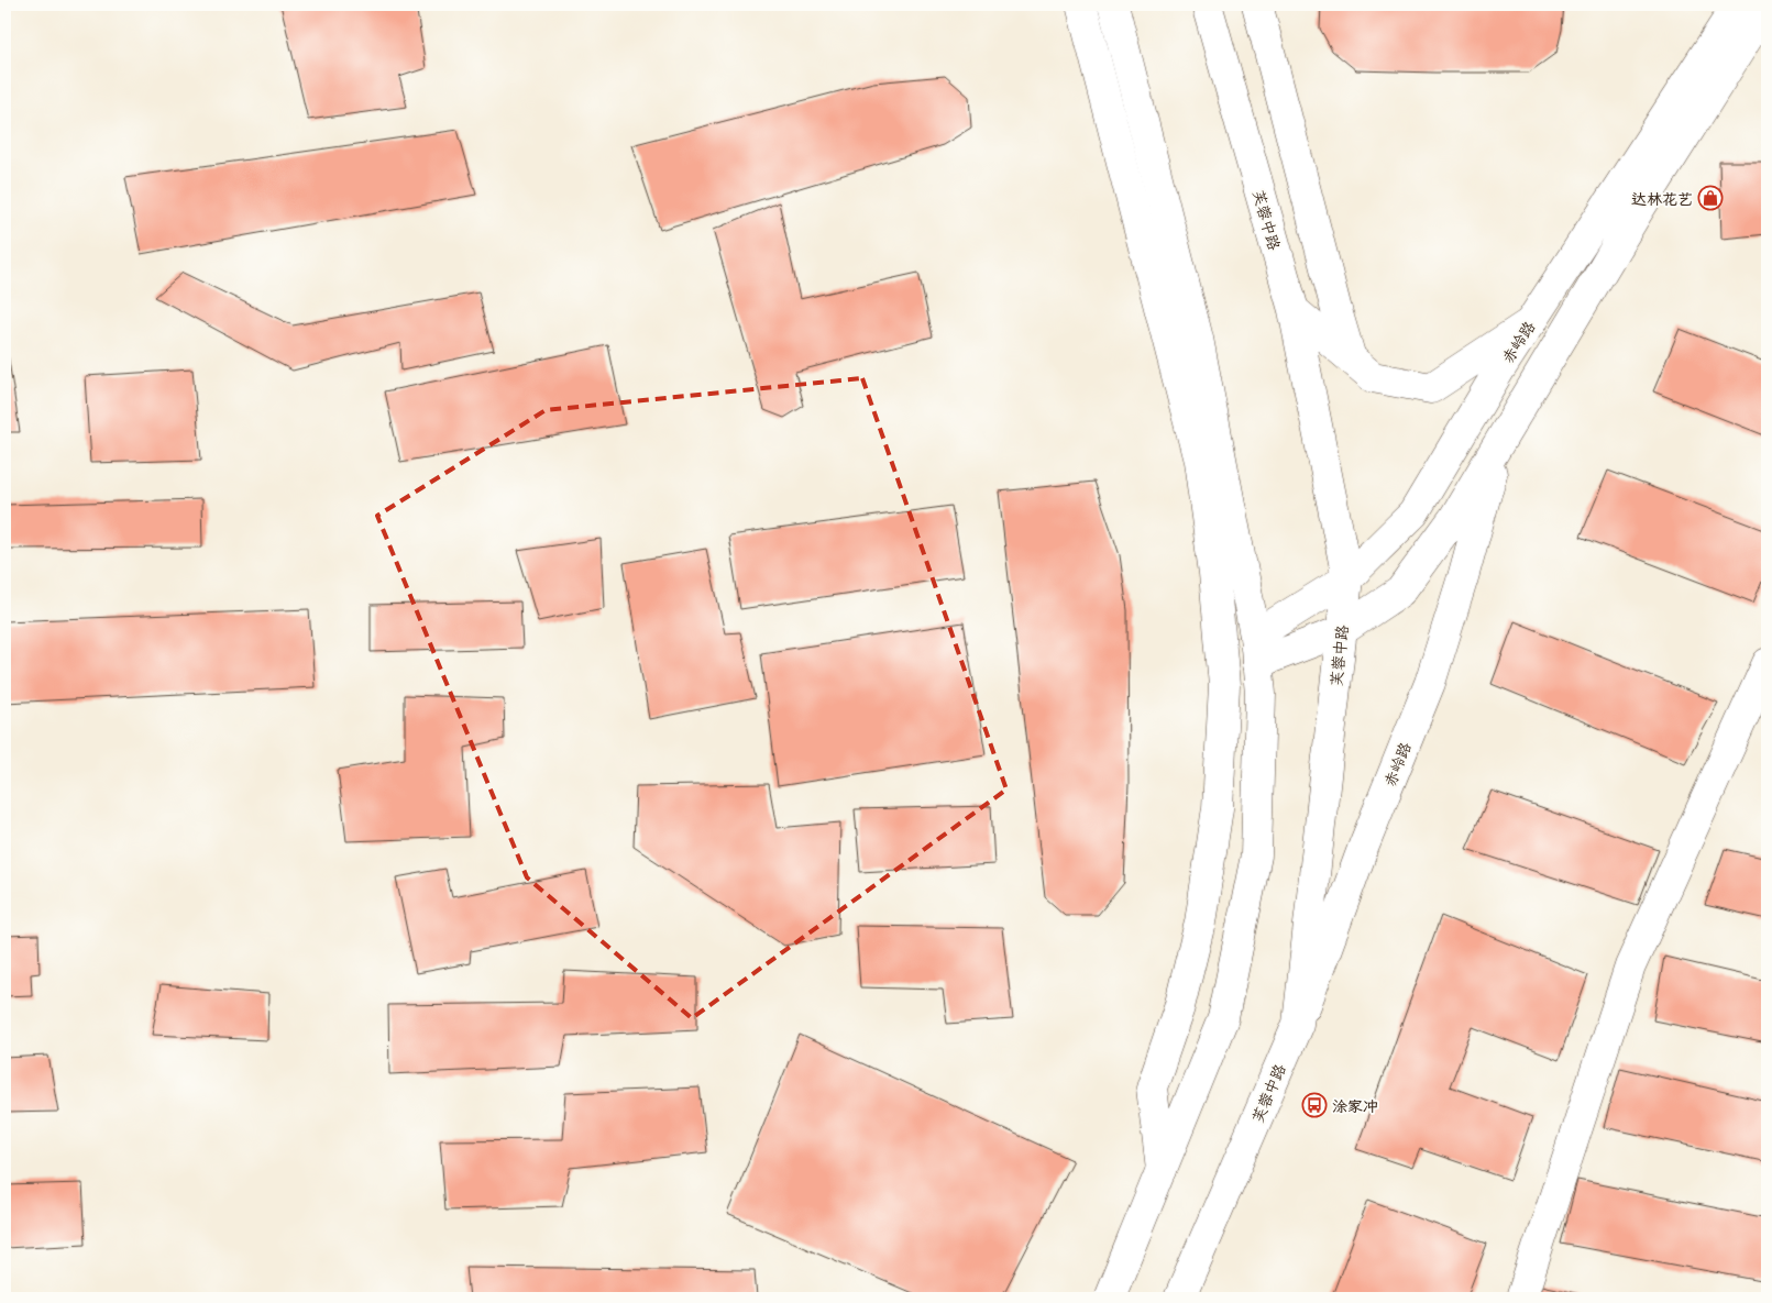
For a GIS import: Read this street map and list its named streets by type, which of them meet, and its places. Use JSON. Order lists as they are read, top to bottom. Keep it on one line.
{"streets":{"main road":["芙蓉中路","赤岭路"]},"crossings":[["芙蓉中路","赤岭路"]],"places":{"shop":["达林花艺"],"bus stop":["涂家冲"]}}
